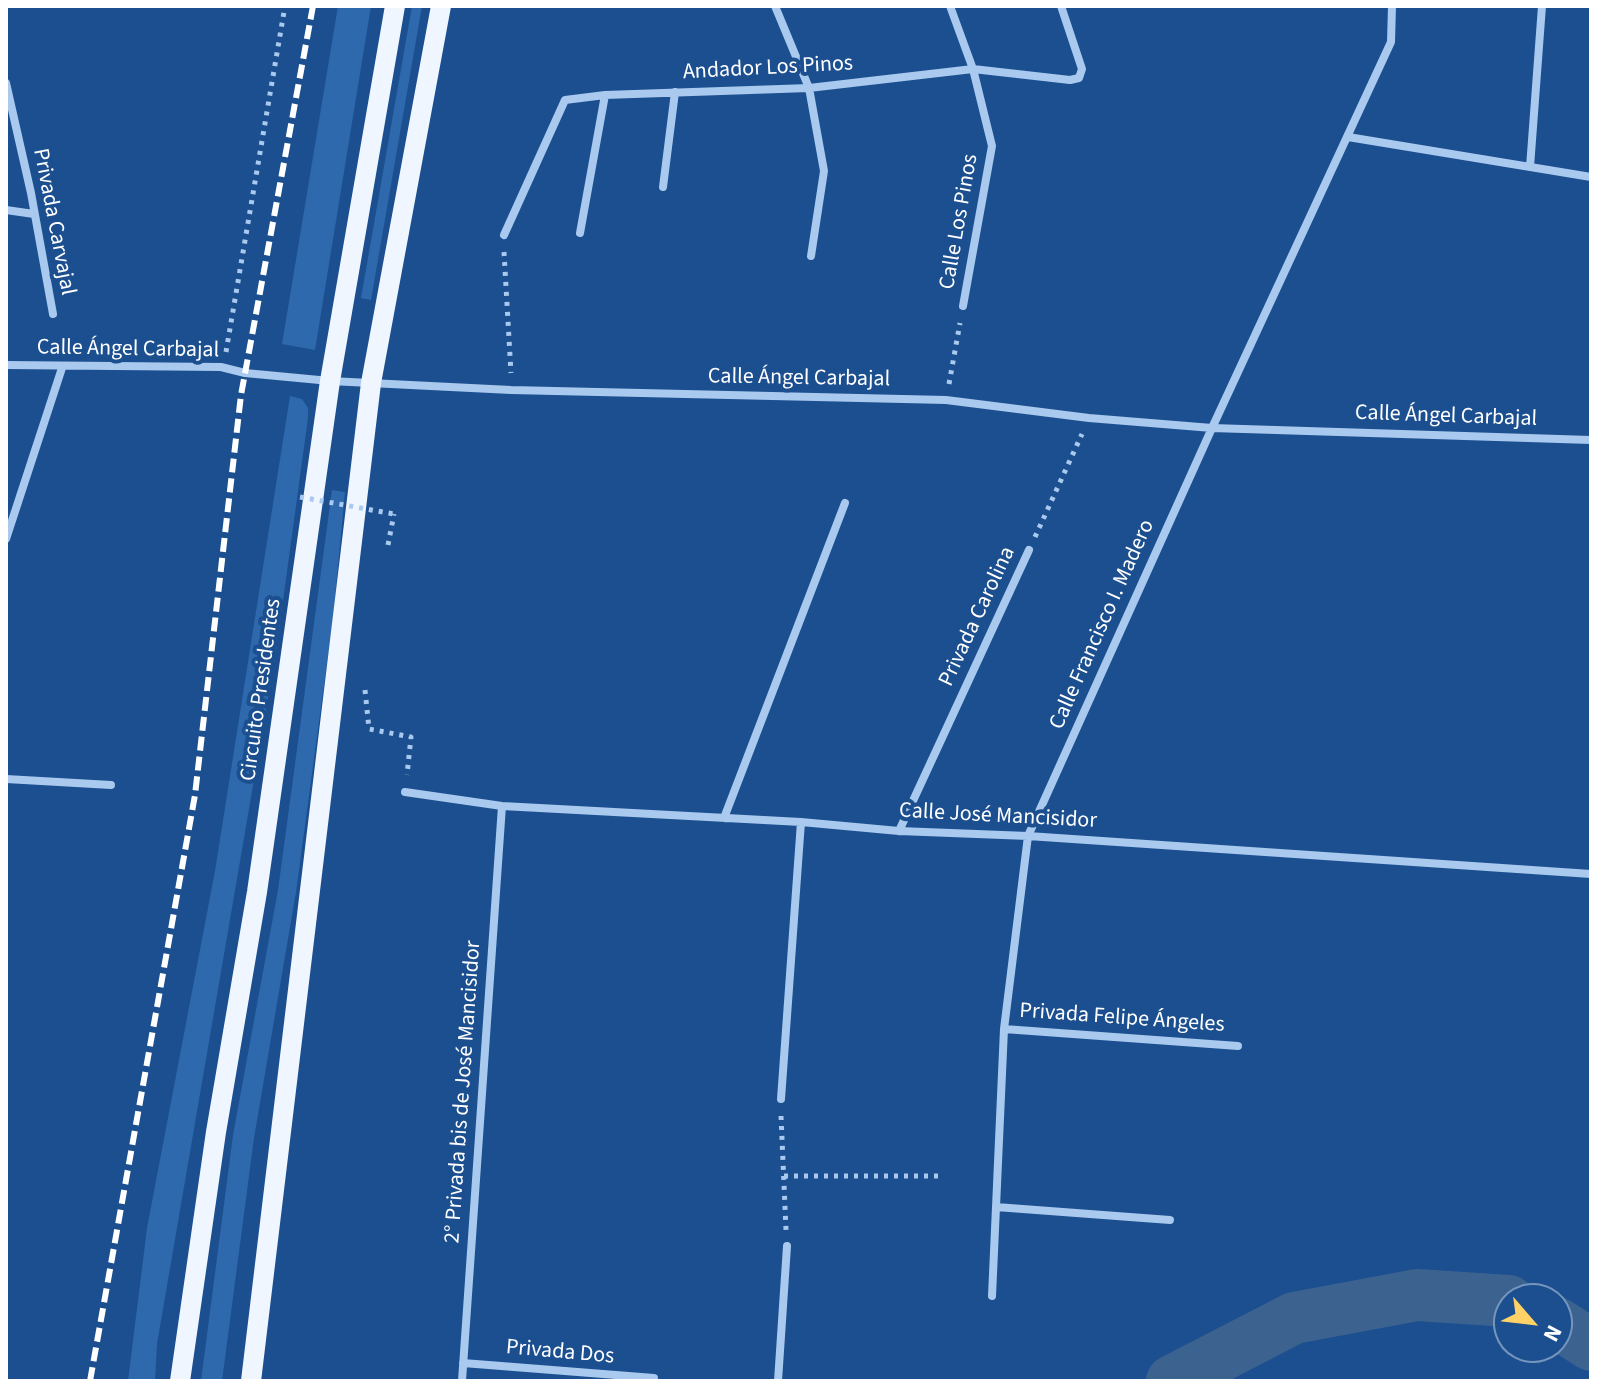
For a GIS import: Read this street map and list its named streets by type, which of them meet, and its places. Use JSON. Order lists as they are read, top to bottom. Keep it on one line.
{"streets":{"main road":["Circuito Presidentes"],"street":["Andador Los Pinos","Privada Carvajal","Calle Los Pinos","Calle Ángel Carbajal","Privada Carolina","Calle Francisco I. Madero","Calle José Mancisidor","Privada Felipe Ángeles","2° Privada bis de José Mancisidor","Privada Dos"]},"crossings":[["Andador Los Pinos","Calle Los Pinos"],["Calle Ángel Carbajal","Privada Carolina"],["Calle Ángel Carbajal","Calle Francisco I. Madero"],["Calle Ángel Carbajal","Circuito Presidentes"],["Privada Carolina","Calle José Mancisidor"],["Calle Francisco I. Madero","Calle José Mancisidor"],["Calle Francisco I. Madero","Privada Felipe Ángeles"],["Calle José Mancisidor","2° Privada bis de José Mancisidor"],["2° Privada bis de José Mancisidor","Privada Dos"]],"north":"bottom right"}
